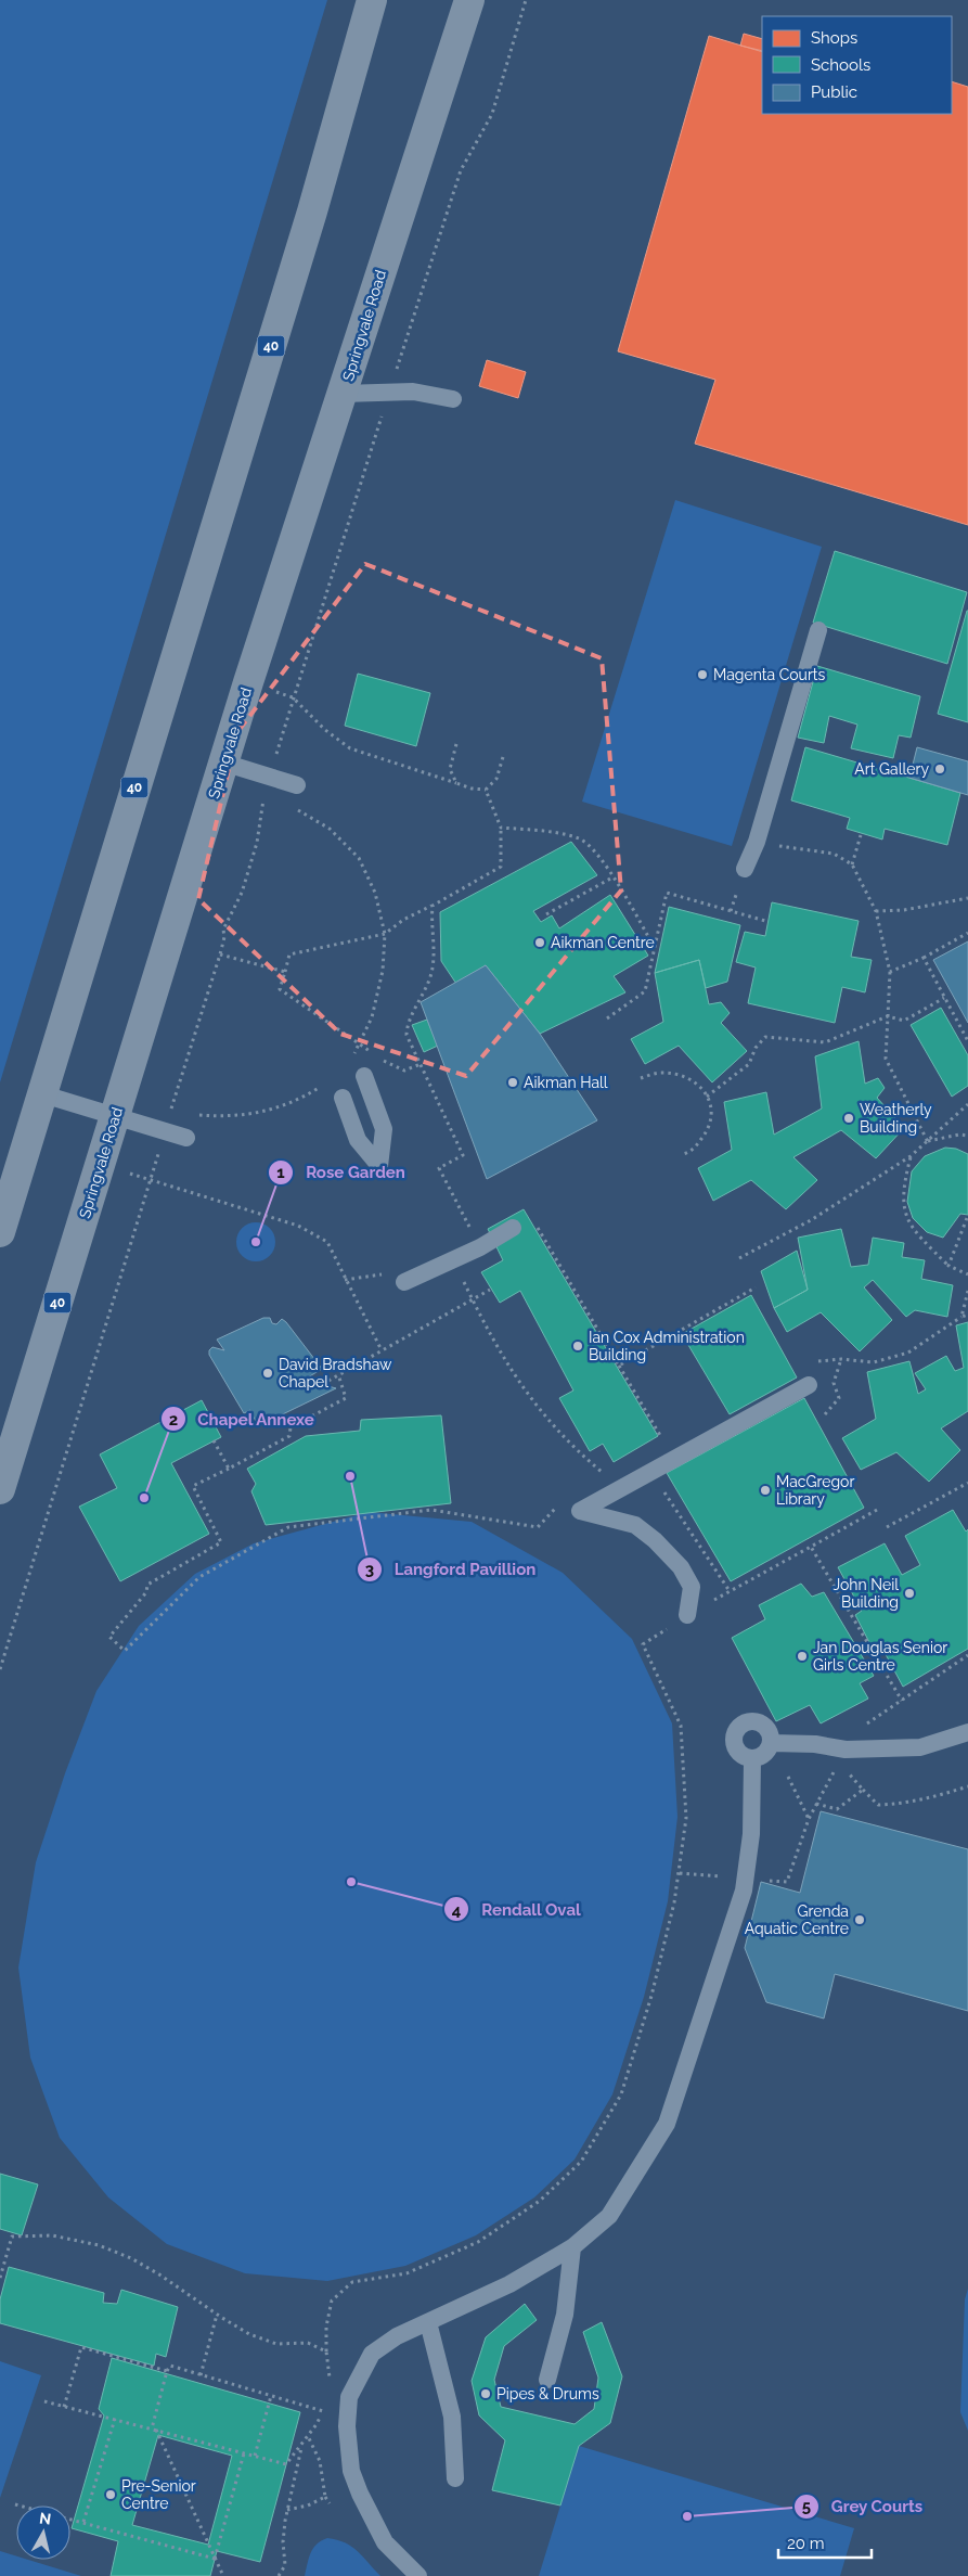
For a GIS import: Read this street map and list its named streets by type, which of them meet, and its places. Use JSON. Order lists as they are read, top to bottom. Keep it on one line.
{"streets":{"highway":["Springvale Road","40"]},"places":["Magenta Courts","Art Gallery","Aikman Centre","Aikman Hall","Weatherly Building","Rose Garden","Ian Cox Administration Building","David Bradshaw Chapel","Langford Pavillion","MacGregor Library","Chapel Annexe","John Neil Building","Jan Douglas Senior Girls Centre","Rendall Oval","Grenda Aquatic Centre","Pipes & Drums","Pre-Senior Centre","Grey Courts"],"legend":["Shops","Schools","Public"],"scale_bar":"20 m","north":"top"}
